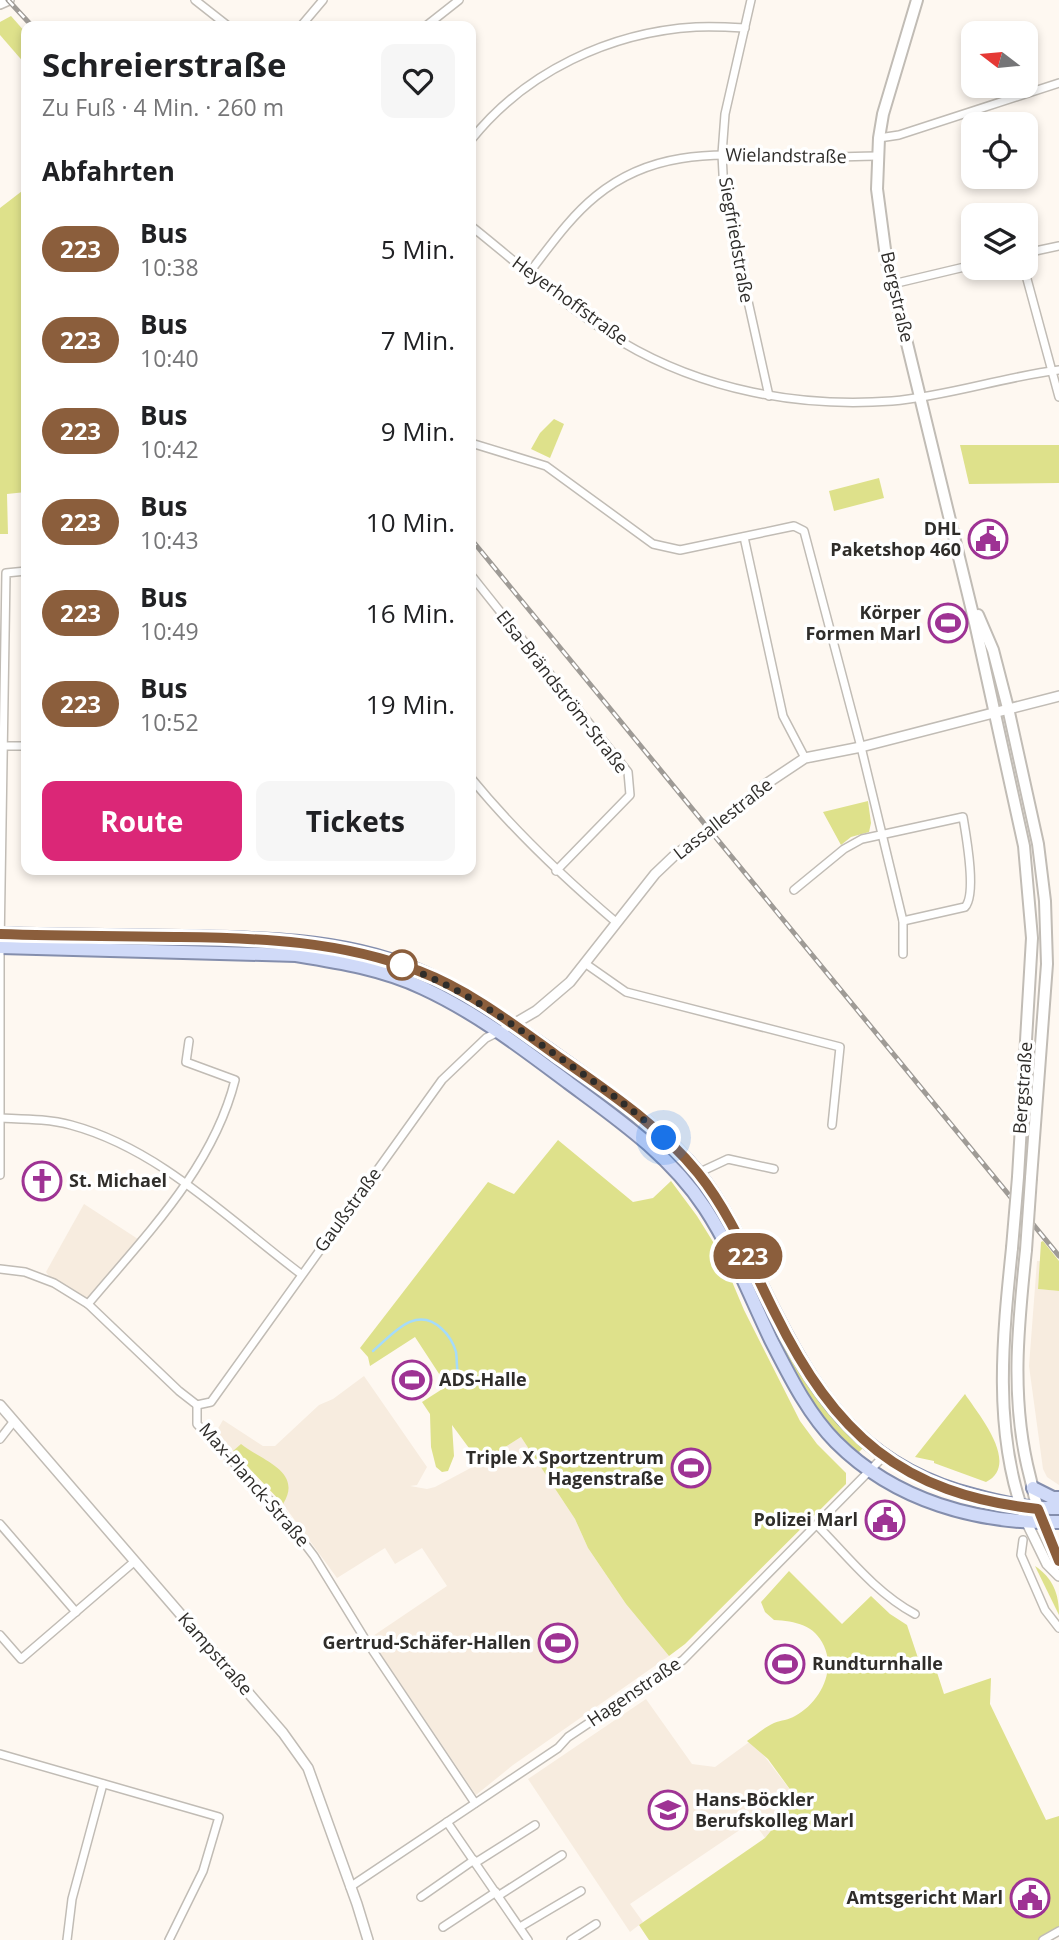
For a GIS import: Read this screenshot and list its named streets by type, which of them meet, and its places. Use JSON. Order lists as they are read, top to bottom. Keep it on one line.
{"streets":{"main road":["Bergstraße"],"street":["Wielandstraße","Siegfriedstraße","Heyerhoffstraße","Elsa-Brändström-Straße","Lassallestraße","Gaußstraße","Max-Planck-Straße","Kampstraße","Hagenstraße"]},"crossings":[["Wielandstraße","Siegfriedstraße"],["Wielandstraße","Bergstraße"],["Wielandstraße","Heyerhoffstraße"],["Siegfriedstraße","Heyerhoffstraße"],["Bergstraße","Heyerhoffstraße"],["Bergstraße","Lassallestraße"],["Lassallestraße","Gaußstraße"],["Gaußstraße","Max-Planck-Straße"],["Max-Planck-Straße","Hagenstraße"],["Kampstraße","Hagenstraße"]],"places":{"public building":["DHL Paketshop 460","Polizei Marl","Amtsgericht Marl"],"sports":["Körper Formen Marl","ADS-Halle","Triple X Sportzentrum Hagenstraße","Gertrud-Schäfer-Hallen","Rundturnhalle"],"church":["St. Michael"],"school or university":["Hans-Böckler Berufskolleg Marl"]},"lines":["bus line 223"],"north":"left","page":{"on_map":"223","heading":[["Schreierstraße","Zu Fuß · 4 Min. · 260 m"],"Abfahrten"],"list":[{"mark":"223","name":"Bus","note":"10:38","value":"5 Min."},{"mark":"223","name":"Bus","note":"10:40","value":"7 Min."},{"mark":"223","name":"Bus","note":"10:42","value":"9 Min."},{"mark":"223","name":"Bus","note":"10:43","value":"10 Min."},{"mark":"223","name":"Bus","note":"10:49","value":"16 Min."},{"mark":"223","name":"Bus","note":"10:52","value":"19 Min."}],"buttons":["Route","Tickets"]}}
